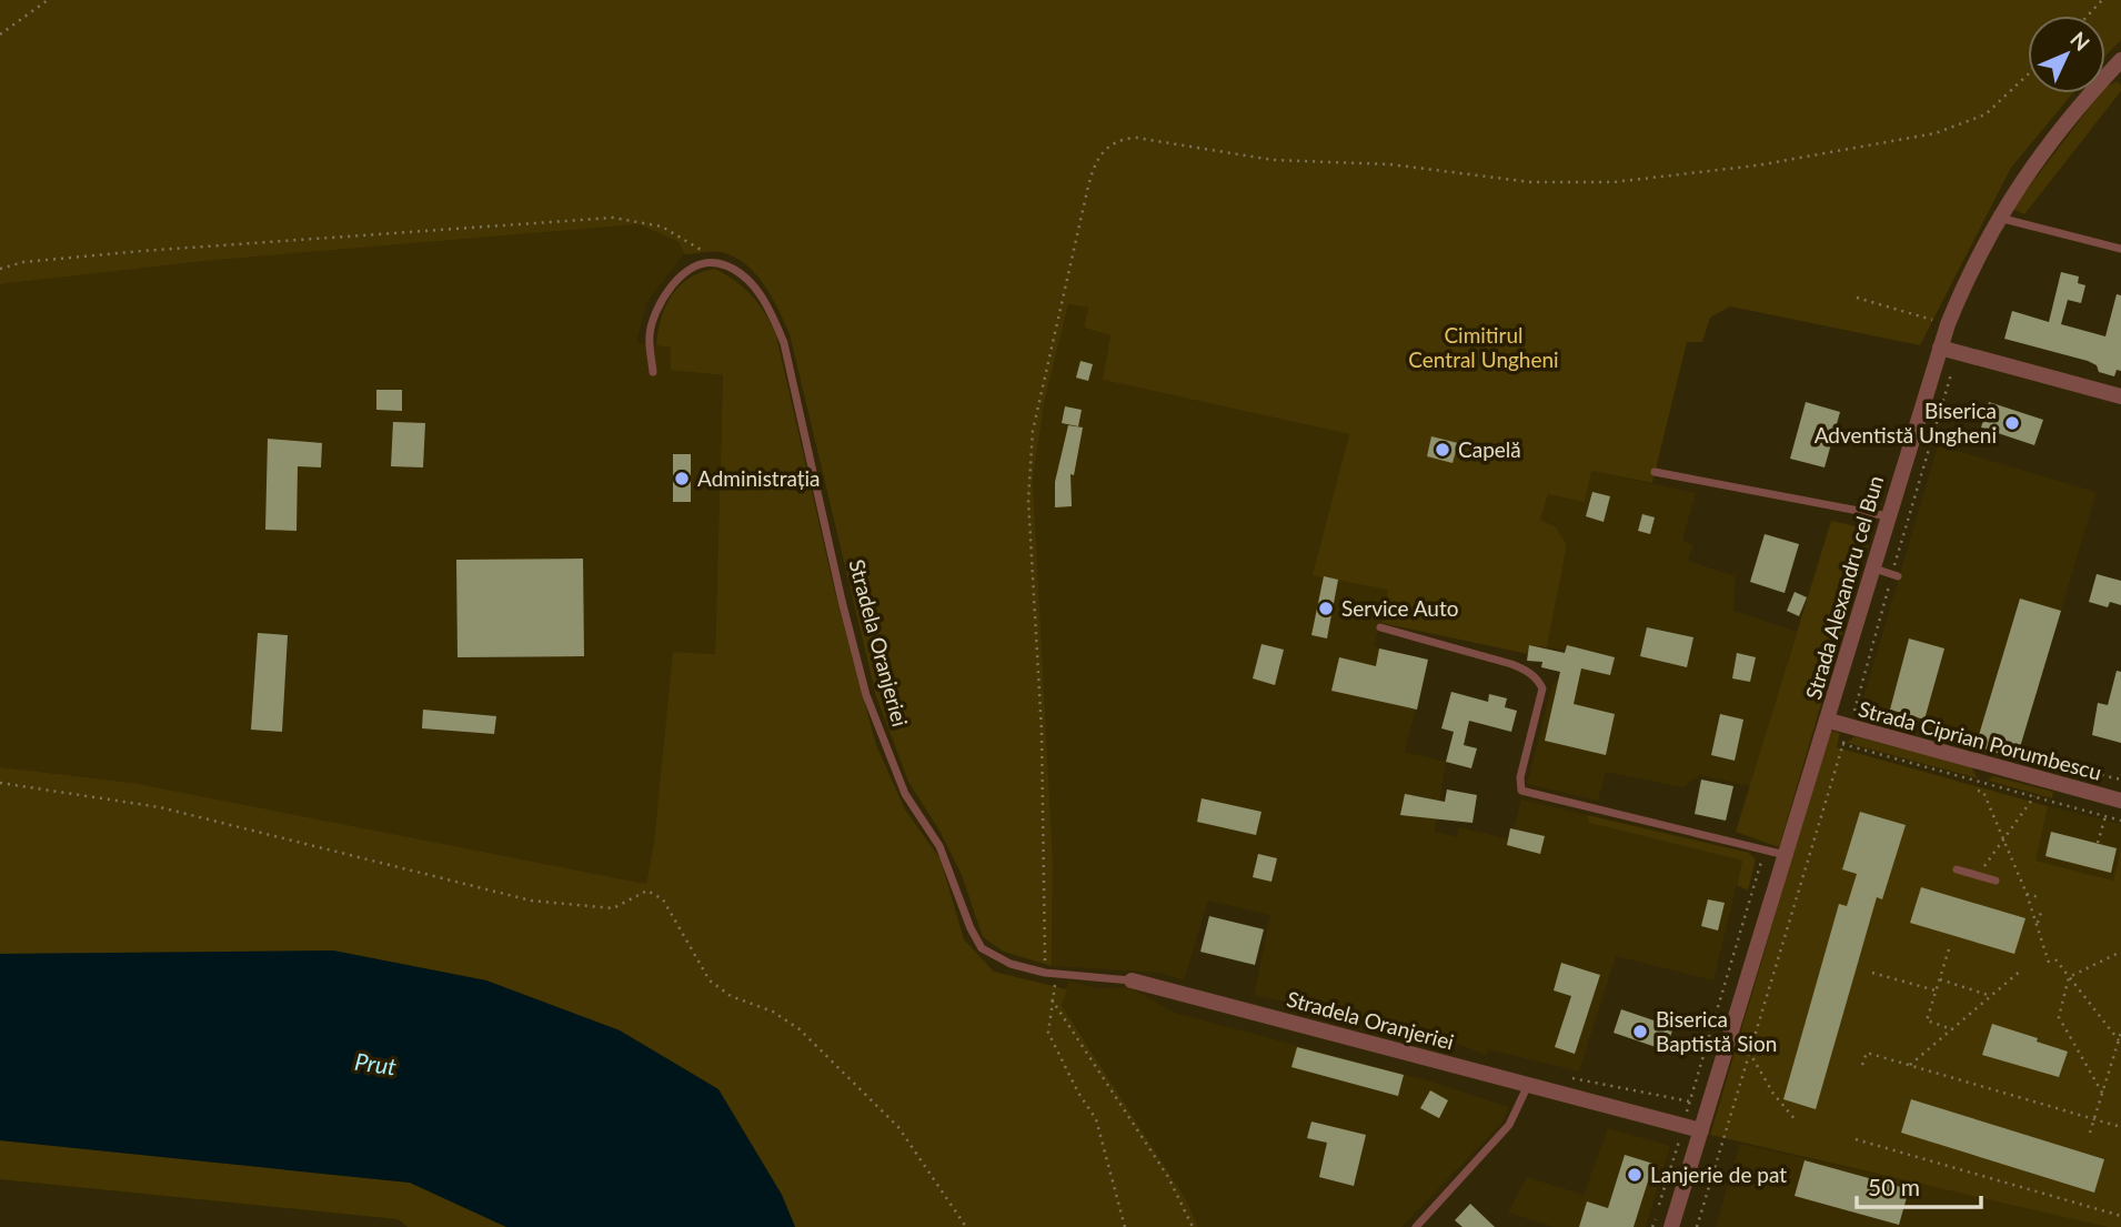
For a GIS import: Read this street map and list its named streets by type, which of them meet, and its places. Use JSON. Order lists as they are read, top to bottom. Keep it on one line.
{"streets":{"street":["Strada Alexandru cel Bun","Stradela Oranjeriei","Strada Ciprian Porumbescu"]},"crossings":[["Strada Alexandru cel Bun","Stradela Oranjeriei"],["Strada Alexandru cel Bun","Strada Ciprian Porumbescu"]],"water":["Prut"],"parks":["Cimitirul Central Ungheni"],"places":["Biserica Adventistă Ungheni","Capelă","Administrația","Service Auto","Biserica Baptistă Sion","Lanjerie de pat"],"scale_bar":"50 m","north":"top right"}
